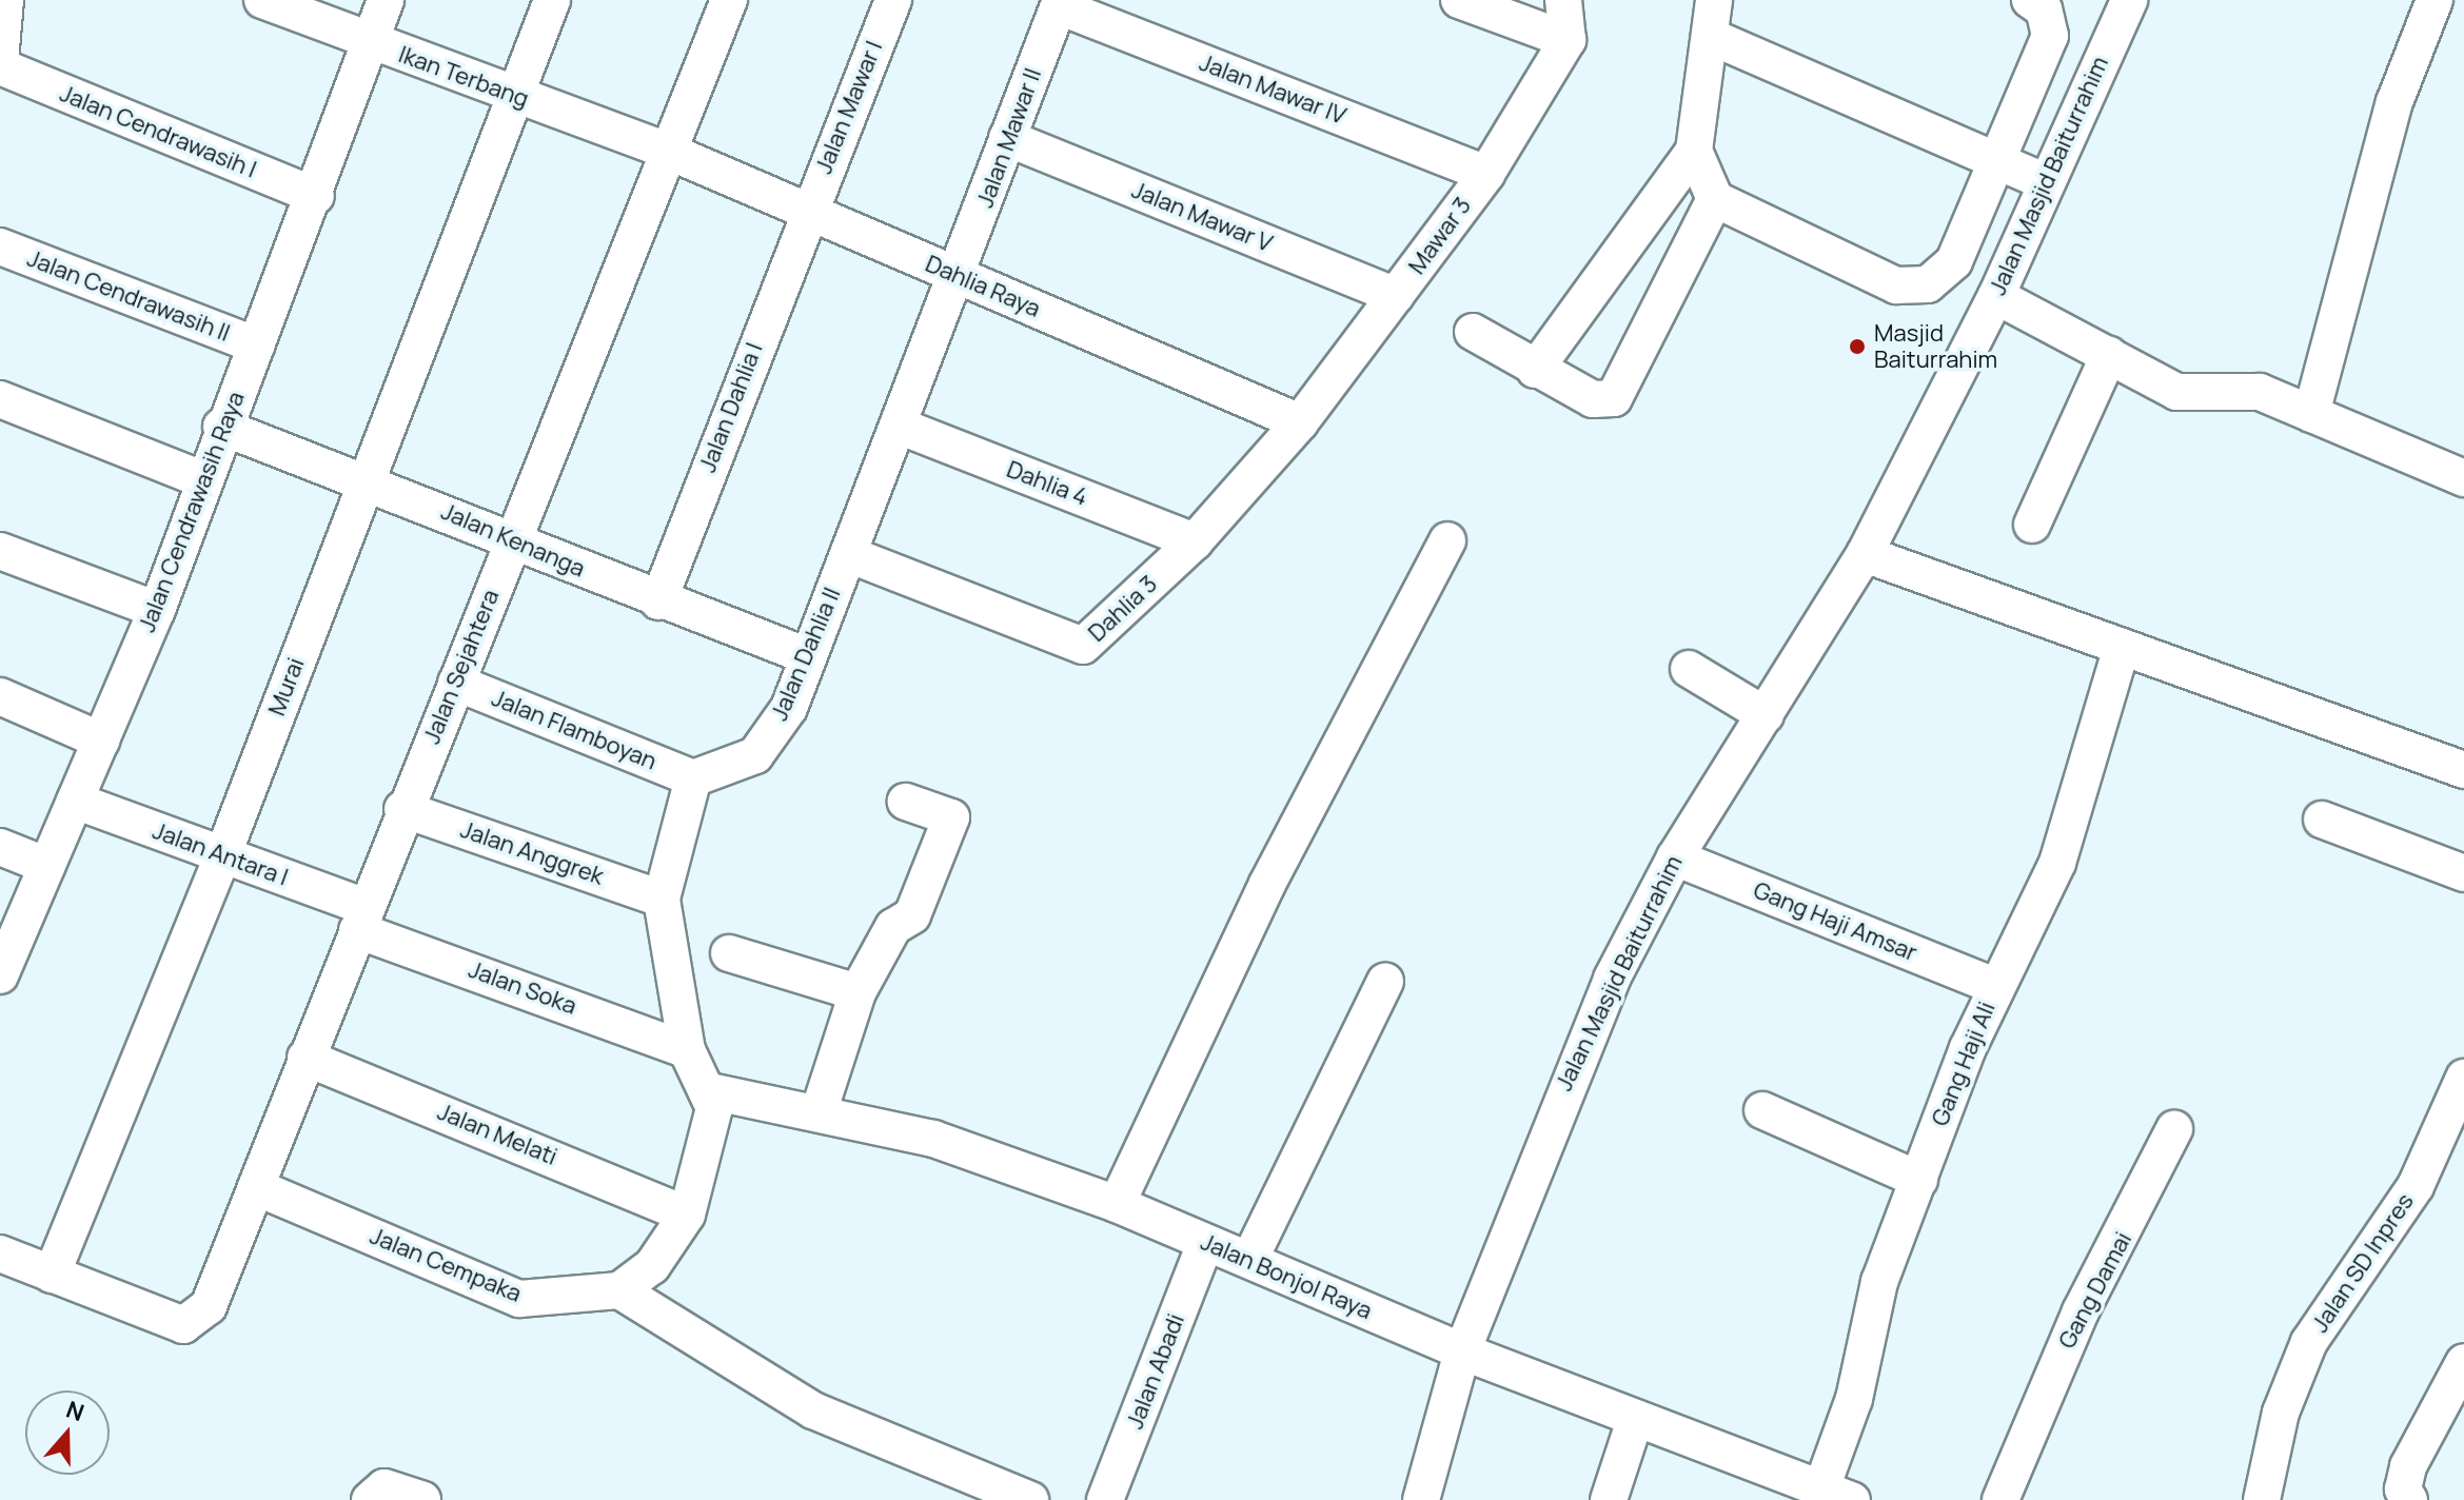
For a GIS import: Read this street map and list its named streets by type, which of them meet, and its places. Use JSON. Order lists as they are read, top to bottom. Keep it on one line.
{"streets":{"street":["Ikan Terbang","Jalan Mawar IV","Jalan Mawar I","Jalan Cendrawasih I","Jalan Mawar II","Jalan Masjid Baiturrahim","Jalan Mawar V","Mawar 3","Dahlia Raya","Jalan Cendrawasih II","Jalan Dahlia I","Dahlia 4","Jalan Cendrawasih Raya","Jalan Kenanga","Dahlia 3","Jalan Dahlia II","Jalan Sejahtera","Murai","Jalan Flamboyan","Jalan Anggrek","Jalan Antara I","Gang Haji Amsar","Jalan Soka","Gang Haji Ali","Jalan Melati","Jalan SD Inpres","Jalan Cempaka","Jalan Bonjol Raya","Gang Damai","Jalan Abadi"]},"crossings":[["Ikan Terbang","Dahlia Raya"],["Ikan Terbang","Jalan Cendrawasih Raya"],["Ikan Terbang","Jalan Sejahtera"],["Ikan Terbang","Murai"],["Jalan Mawar IV","Jalan Mawar II"],["Jalan Mawar IV","Mawar 3"],["Jalan Mawar I","Dahlia Raya"],["Jalan Mawar I","Jalan Dahlia I"],["Jalan Cendrawasih I","Jalan Cendrawasih Raya"],["Jalan Mawar II","Jalan Mawar V"],["Jalan Mawar II","Dahlia Raya"],["Jalan Mawar II","Jalan Dahlia II"],["Jalan Masjid Baiturrahim","Gang Haji Amsar"],["Jalan Masjid Baiturrahim","Jalan Bonjol Raya"],["Jalan Mawar V","Mawar 3"],["Mawar 3","Dahlia Raya"],["Mawar 3","Dahlia 3"],["Dahlia Raya","Jalan Dahlia I"],["Dahlia Raya","Dahlia 3"],["Dahlia Raya","Jalan Dahlia II"],["Dahlia Raya","Jalan Sejahtera"],["Jalan Cendrawasih II","Jalan Cendrawasih Raya"],["Jalan Dahlia I","Jalan Kenanga"],["Dahlia 4","Dahlia 3"],["Dahlia 4","Jalan Dahlia II"],["Jalan Cendrawasih Raya","Jalan Kenanga"],["Jalan Cendrawasih Raya","Jalan Antara I"],["Jalan Kenanga","Jalan Dahlia II"],["Jalan Kenanga","Jalan Sejahtera"],["Jalan Kenanga","Murai"],["Dahlia 3","Jalan Dahlia II"],["Jalan Dahlia II","Jalan Flamboyan"],["Jalan Sejahtera","Murai"],["Jalan Sejahtera","Jalan Flamboyan"],["Jalan Sejahtera","Jalan Anggrek"],["Jalan Sejahtera","Jalan Antara I"],["Jalan Sejahtera","Jalan Soka"],["Jalan Sejahtera","Jalan Melati"],["Jalan Sejahtera","Jalan Cempaka"],["Murai","Jalan Antara I"],["Jalan Antara I","Jalan Soka"],["Gang Haji Amsar","Gang Haji Ali"],["Gang Haji Ali","Jalan Bonjol Raya"],["Jalan Bonjol Raya","Jalan Abadi"]],"places":["Masjid Baiturrahim"],"north":"top"}
